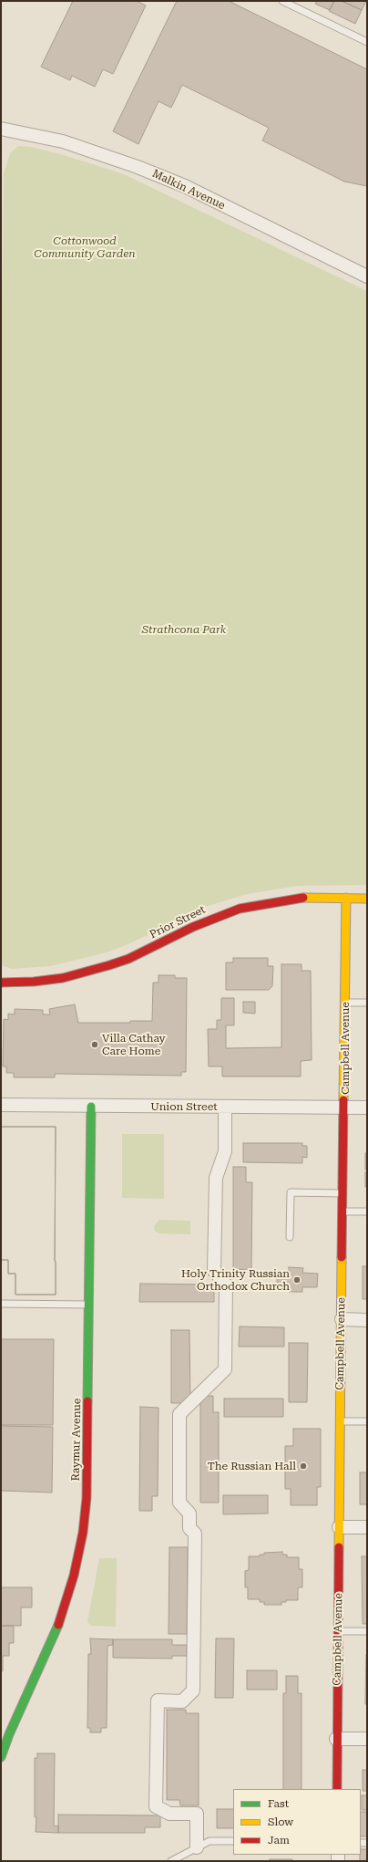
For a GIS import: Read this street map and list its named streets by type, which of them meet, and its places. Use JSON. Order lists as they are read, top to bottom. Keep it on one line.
{"streets":{"street":["Malkin Avenue","Prior Street","Campbell Avenue","Union Street","Raymur Avenue"]},"crossings":[["Prior Street","Campbell Avenue"],["Campbell Avenue","Union Street"],["Union Street","Raymur Avenue"]],"parks":["Cottonwood Community Garden","Strathcona Park"],"places":["Villa Cathay Care Home","Holy Trinity Russian Orthodox Church","The Russian Hall"],"legend":["Fast","Slow","Jam"]}
